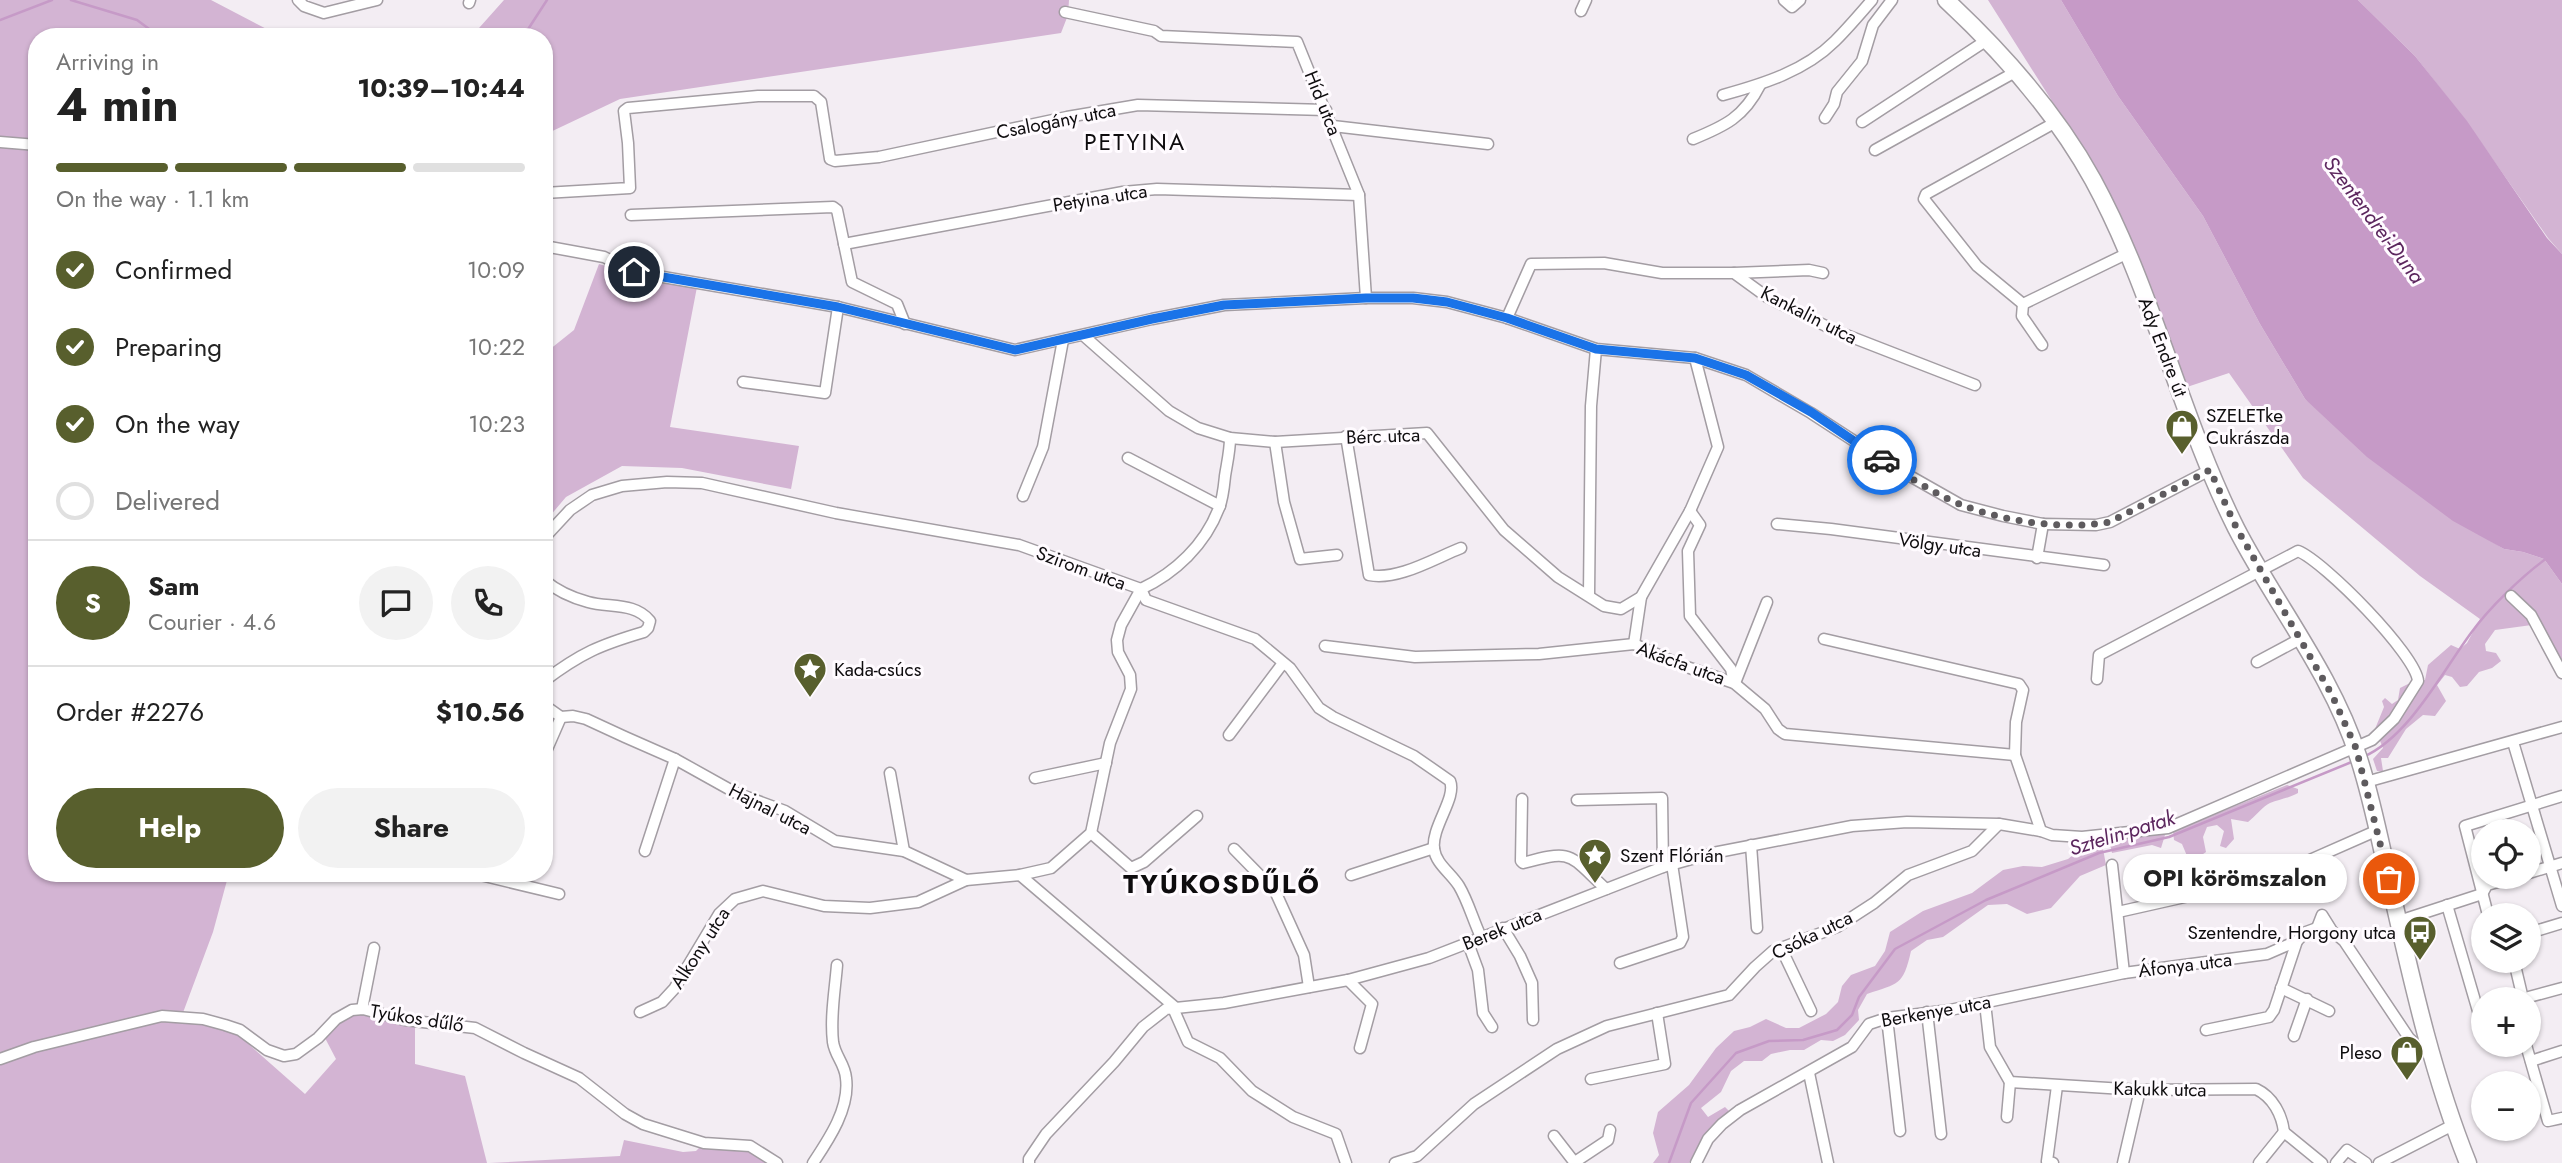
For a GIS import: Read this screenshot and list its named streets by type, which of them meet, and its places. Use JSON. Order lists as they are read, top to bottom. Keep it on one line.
{"streets":{"main road":["Ady Endre út"],"street":["Híd utca","Csalogány utca","Petyina utca","Kankalin utca","Bérc utca","Völgy utca","Szirom utca","Akácfa utca","Hajnal utca","Berek utca","Csóka utca","Alkony utca","Áfonya utca","Berkenye utca","Tyúkos dűlő","Kakukk utca"]},"crossings":[["Híd utca","Csalogány utca"],["Híd utca","Petyina utca"],["Ady Endre út","Berek utca"],["Ady Endre út","Áfonya utca"],["Hajnal utca","Alkony utca"],["Berek utca","Csóka utca"],["Áfonya utca","Berkenye utca"]],"districts":["PETYINA","TYÚKOSDŰLŐ"],"water":["Szentendrei-Duna","Sztelin-patak"],"places":{"shop":["SZELETke Cukrászda","Pleso"],"place":["Kada-csúcs","Szent Flórián"],"other":["OPI körömszalon"],"bus stop":["Szentendre, Horgony utca"]},"page":{"heading":["4 min","Arriving in","10:39–10:44"],"panel":["Sam","Courier · 4.6","Order #2276","$10.56"],"bar":"On the way · 1.1 km","list":[["Confirmed","10:09"],["Preparing","10:22"],["On the way","10:23"],"Delivered"],"round":"S","buttons":["Help","Share"],"map_buttons":["+","−"],"bubble":"OPI körömszalon"}}
